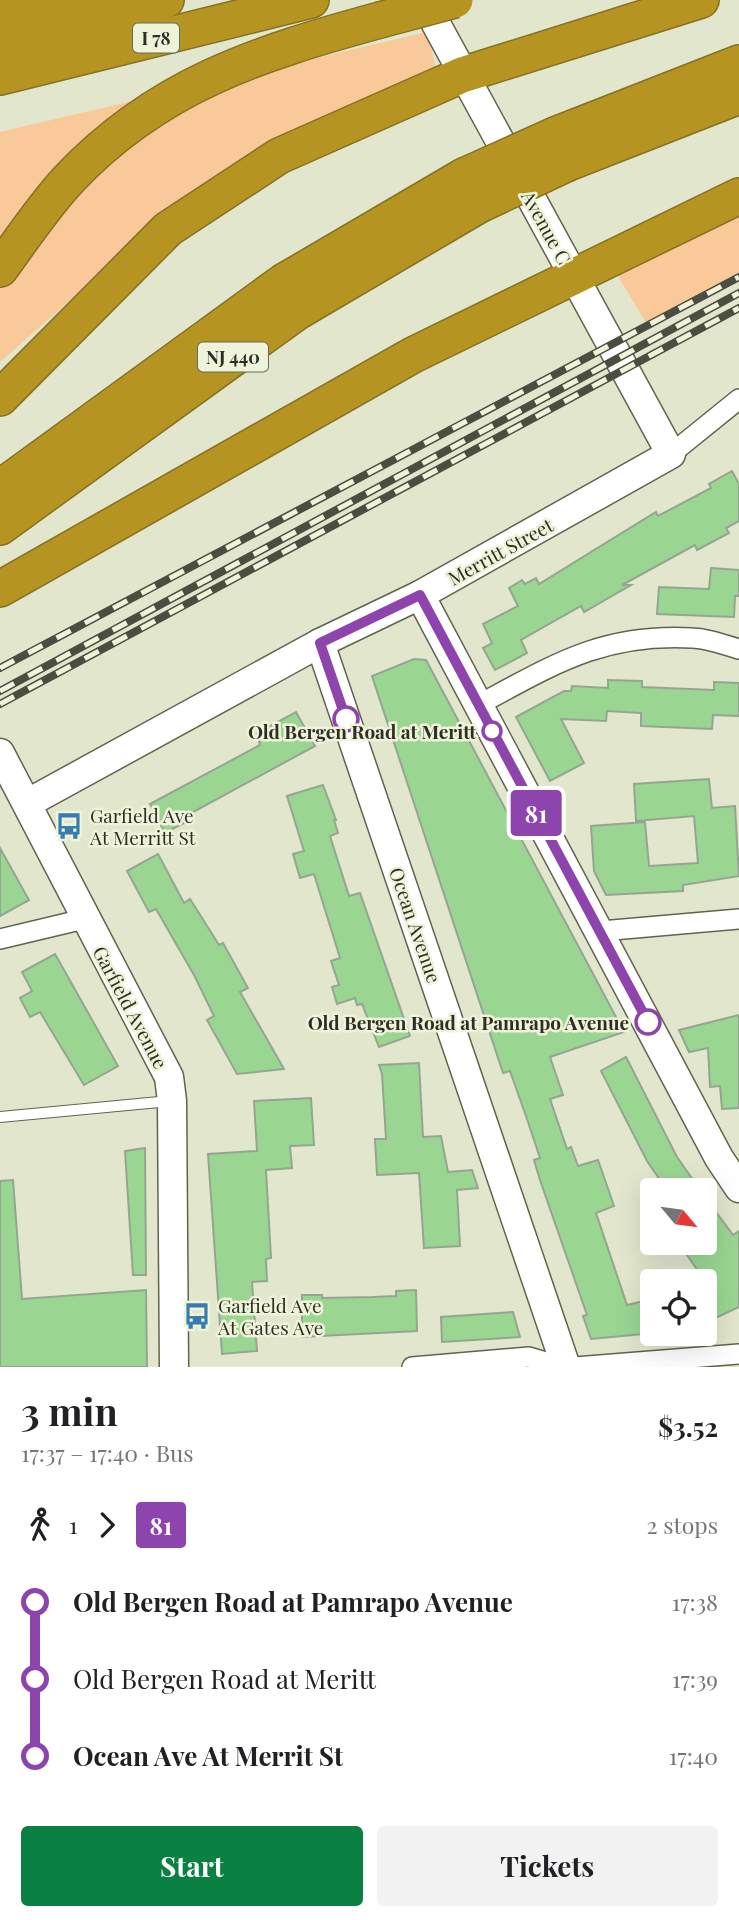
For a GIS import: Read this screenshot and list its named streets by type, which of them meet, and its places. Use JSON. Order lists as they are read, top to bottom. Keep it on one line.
{"streets":{"highway":["I 78","NJ 440"],"main road":["Avenue C","Merritt Street","Ocean Avenue","Garfield Avenue"]},"crossings":[["Avenue C","Merritt Street"],["Merritt Street","Ocean Avenue"],["Merritt Street","Garfield Avenue"]],"places":{"other":["Old Bergen Road at Meritt","Old Bergen Road at Pamrapo Avenue"],"bus stop":["Garfield Ave At Merritt St","Garfield Ave At Gates Ave"]},"lines":["bus line 81"],"north":"bottom right","page":{"on_map":"81","heading":["3 min","17:37 – 17:40 · Bus","$3.52"],"legs":["1","81","2 stops"],"list":[{"name":"Old Bergen Road at Pamrapo Avenue","value":"17:38"},{"name":"Old Bergen Road at Meritt","value":"17:39"},{"name":"Ocean Ave At Merrit St","value":"17:40"}],"buttons":["Start","Tickets"]}}
